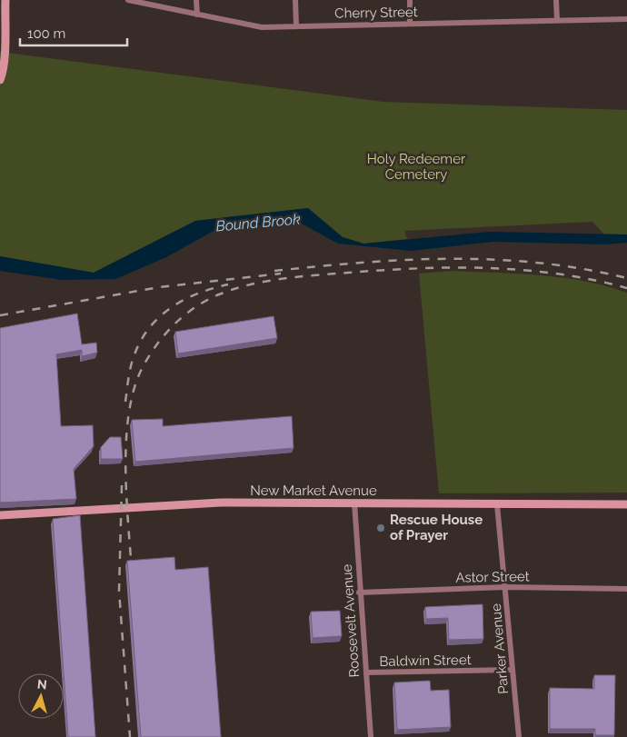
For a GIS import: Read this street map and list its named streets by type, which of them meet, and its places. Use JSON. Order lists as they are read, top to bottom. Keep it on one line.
{"streets":{"main road":["New Market Avenue"],"street":["Cherry Street","Astor Street","Roosevelt Avenue","Parker Avenue","Baldwin Street"]},"crossings":[["New Market Avenue","Roosevelt Avenue"],["New Market Avenue","Parker Avenue"],["Astor Street","Roosevelt Avenue"],["Astor Street","Parker Avenue"],["Roosevelt Avenue","Baldwin Street"],["Parker Avenue","Baldwin Street"]],"water":["Bound Brook"],"parks":["Holy Redeemer Cemetery"],"places":["Rescue House of Prayer"],"scale_bar":"100 m","north":"top"}
